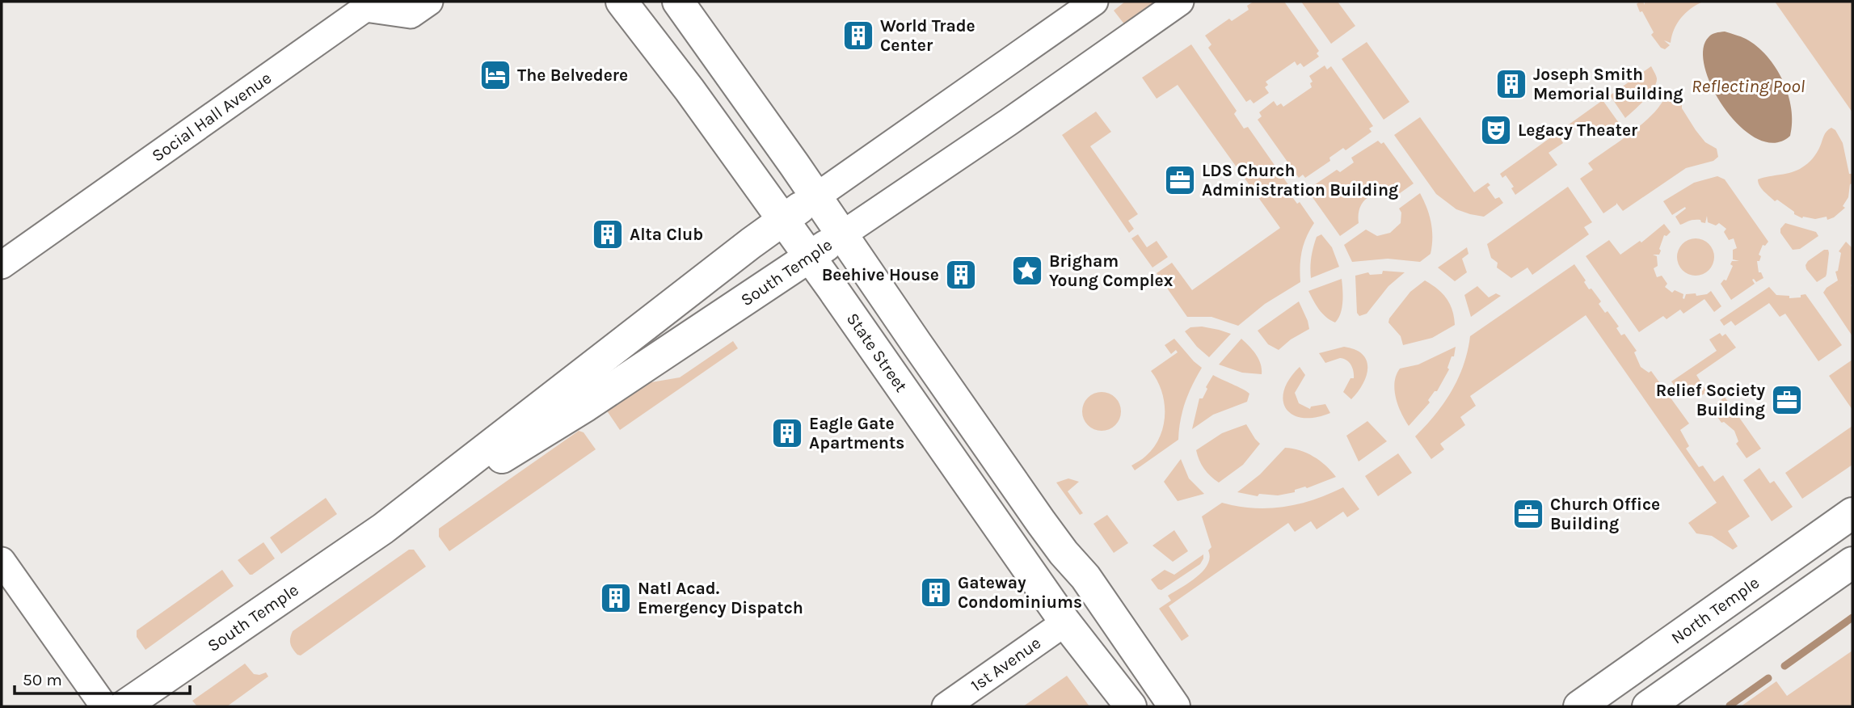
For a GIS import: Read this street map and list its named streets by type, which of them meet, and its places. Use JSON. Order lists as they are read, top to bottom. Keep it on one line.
{"streets":{"main road":["South Temple","State Street","North Temple"],"street":["Social Hall Avenue","1st Avenue"]},"crossings":[["South Temple","State Street"],["State Street","1st Avenue"]],"water":["Reflecting Pool"],"places":{"building":["World Trade Center","Joseph Smith Memorial Building","Alta Club","Beehive House","Eagle Gate Apartments","Gateway Condominiums","Natl Acad. Emergency Dispatch"],"hotel":["The Belvedere"],"theatre":["Legacy Theater"],"office":["LDS Church Administration Building","Relief Society Building","Church Office Building"],"place":["Brigham Young Complex"]},"scale_bar":"50 m"}
